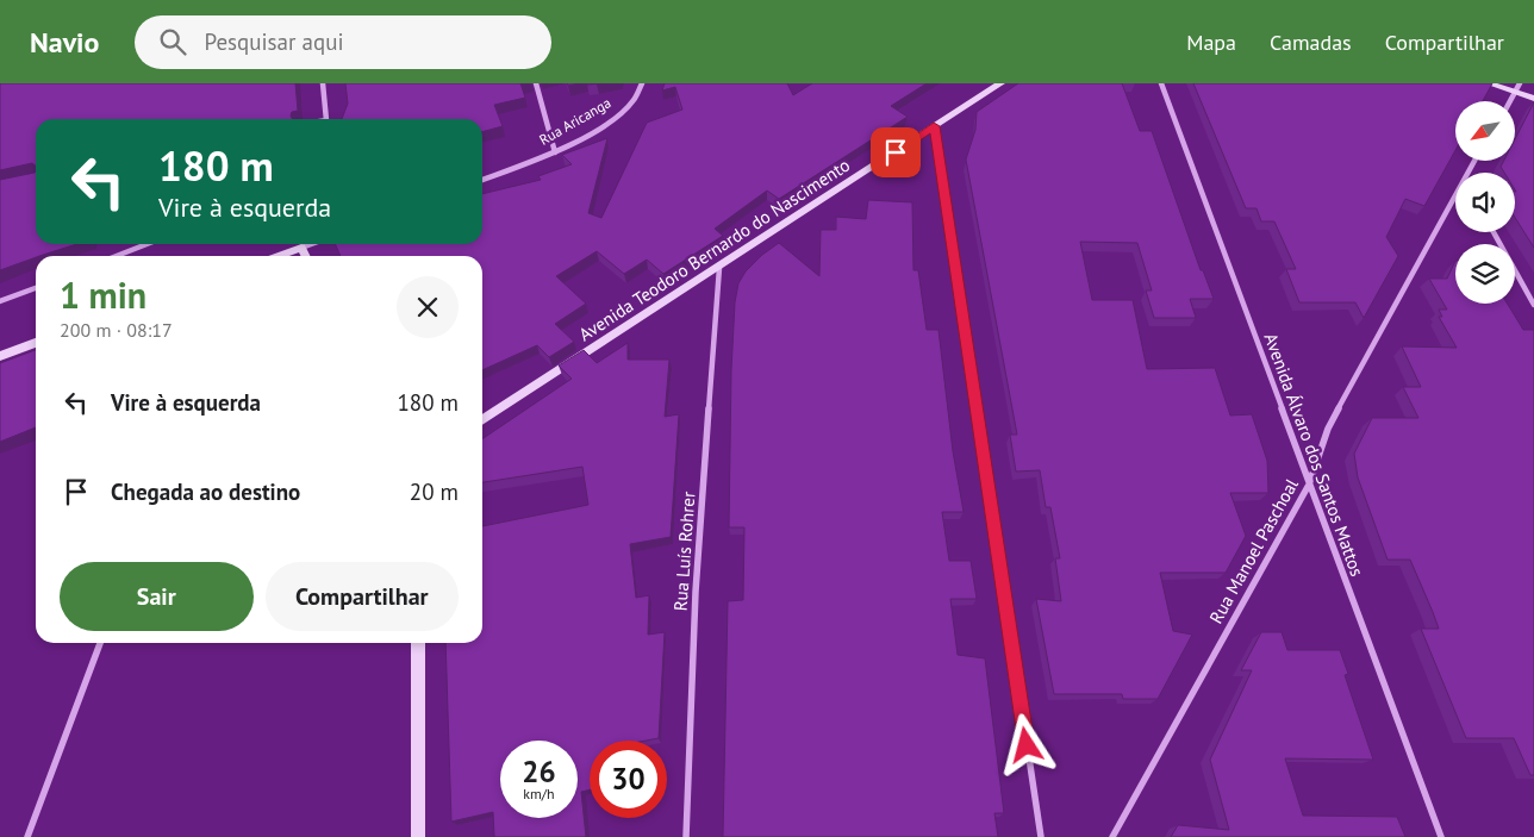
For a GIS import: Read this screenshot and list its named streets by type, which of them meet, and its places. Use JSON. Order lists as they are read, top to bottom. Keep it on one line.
{"streets":{"street":["Rua Aricanga","Avenida Teodoro Bernardo do Nascimento","Avenida Álvaro dos Santos Mattos","Rua Luís Rohrer","Rua Manoel Paschoal"]},"crossings":[["Avenida Teodoro Bernardo do Nascimento","Rua Luís Rohrer"],["Avenida Álvaro dos Santos Mattos","Rua Manoel Paschoal"]],"north":"bottom left","page":{"header":"Navio","search":"Pesquisar aqui","nav":["Mapa","Camadas","Compartilhar"],"turn":["180 m","Vire à esquerda"],"heading":["1 min","200 m · 08:17"],"list":[{"name":"Vire à esquerda","value":"180 m"},{"name":"Chegada ao destino","value":"20 m"}],"buttons":["Sair","Compartilhar"],"speed":"26 km/h","limit":"30"}}
